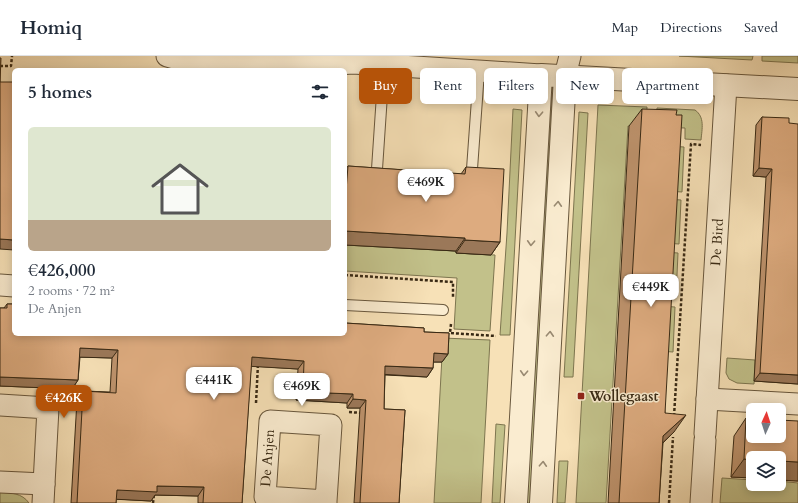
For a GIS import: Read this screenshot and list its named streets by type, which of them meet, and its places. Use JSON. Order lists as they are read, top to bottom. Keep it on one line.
{"streets":{"street":["De Bird","De Anjen"]},"places":{"transit":["Wollegaast"]},"north":"top","page":{"header":"Homiq","nav":["Map","Directions","Saved"],"chip":["Buy","Rent","Filters","New","Apartment"],"heading":"5 homes","list":[{"name":"€426,000","note":"2 rooms · 72 m² · De Anjen"}],"price":["€469K","€449K","€441K","€469K","€426K"]}}
